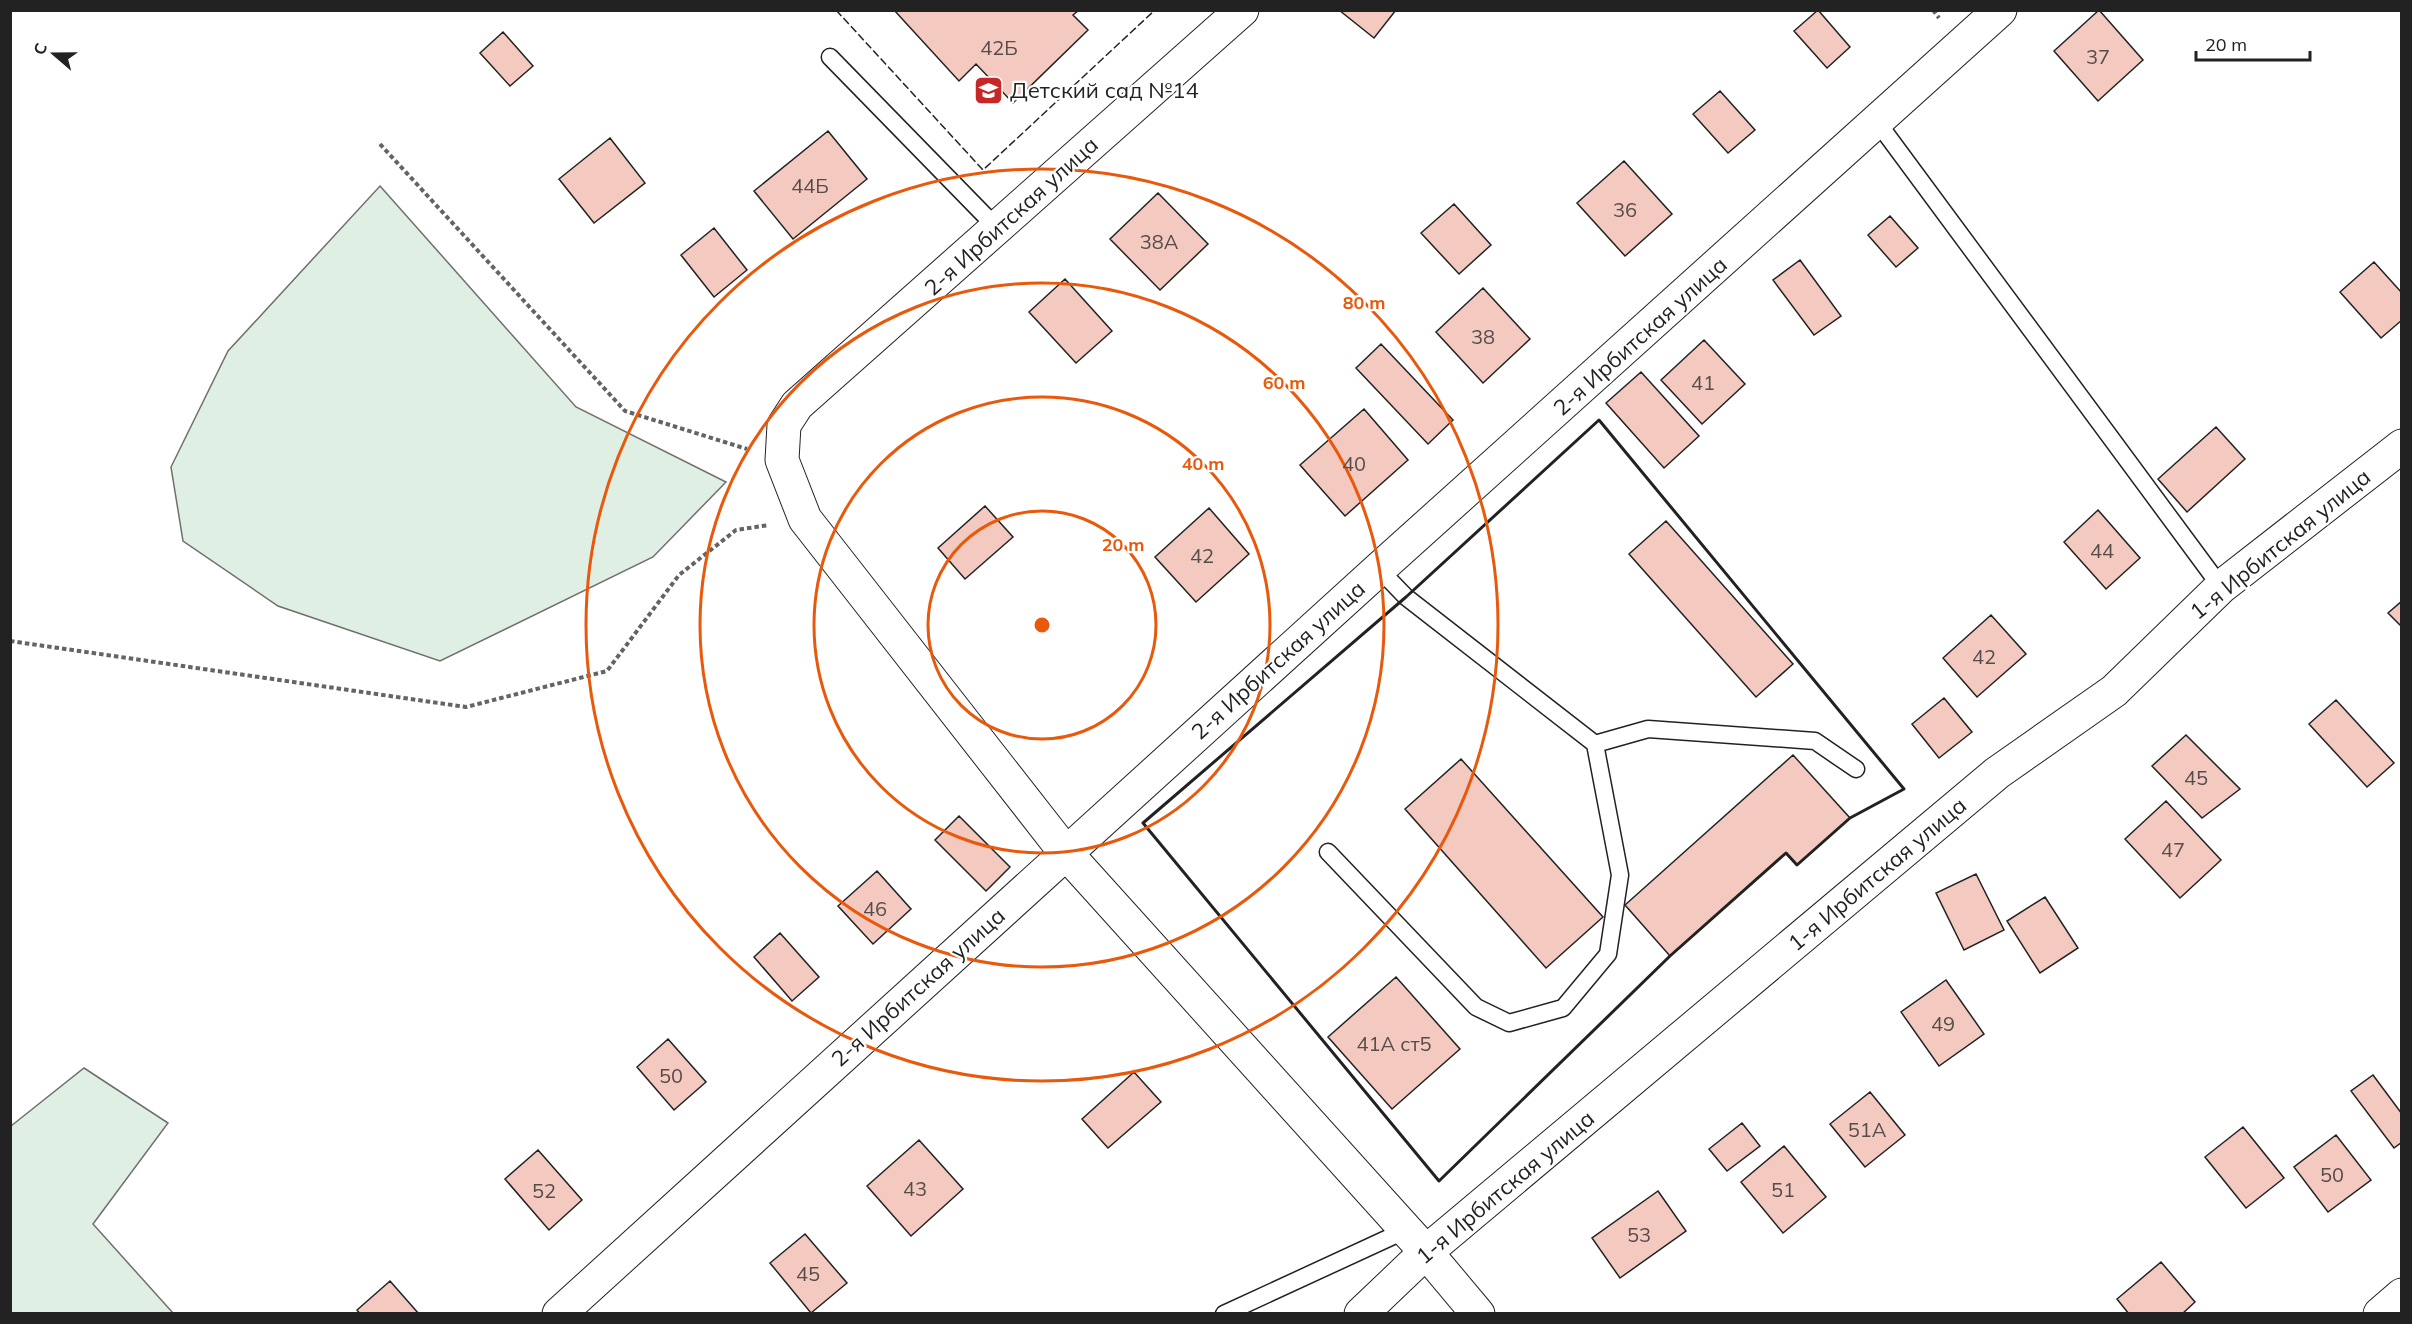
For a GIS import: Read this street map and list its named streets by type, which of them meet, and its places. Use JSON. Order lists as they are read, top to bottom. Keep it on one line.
{"streets":{"street":["2-я Ирбитская улица","1-я Ирбитская улица"]},"places":{"school or university":["Детский сад №14"]},"house_numbers":["42Б","37","44Б","36","38А","38","41","40","44","42","42","45","47","46","49","41А ст5","50","51А","50","43","51","52","53","45"],"scale_bar":"20 m","north":"left","rings":["80 m","60 m","40 m","20 m"]}
